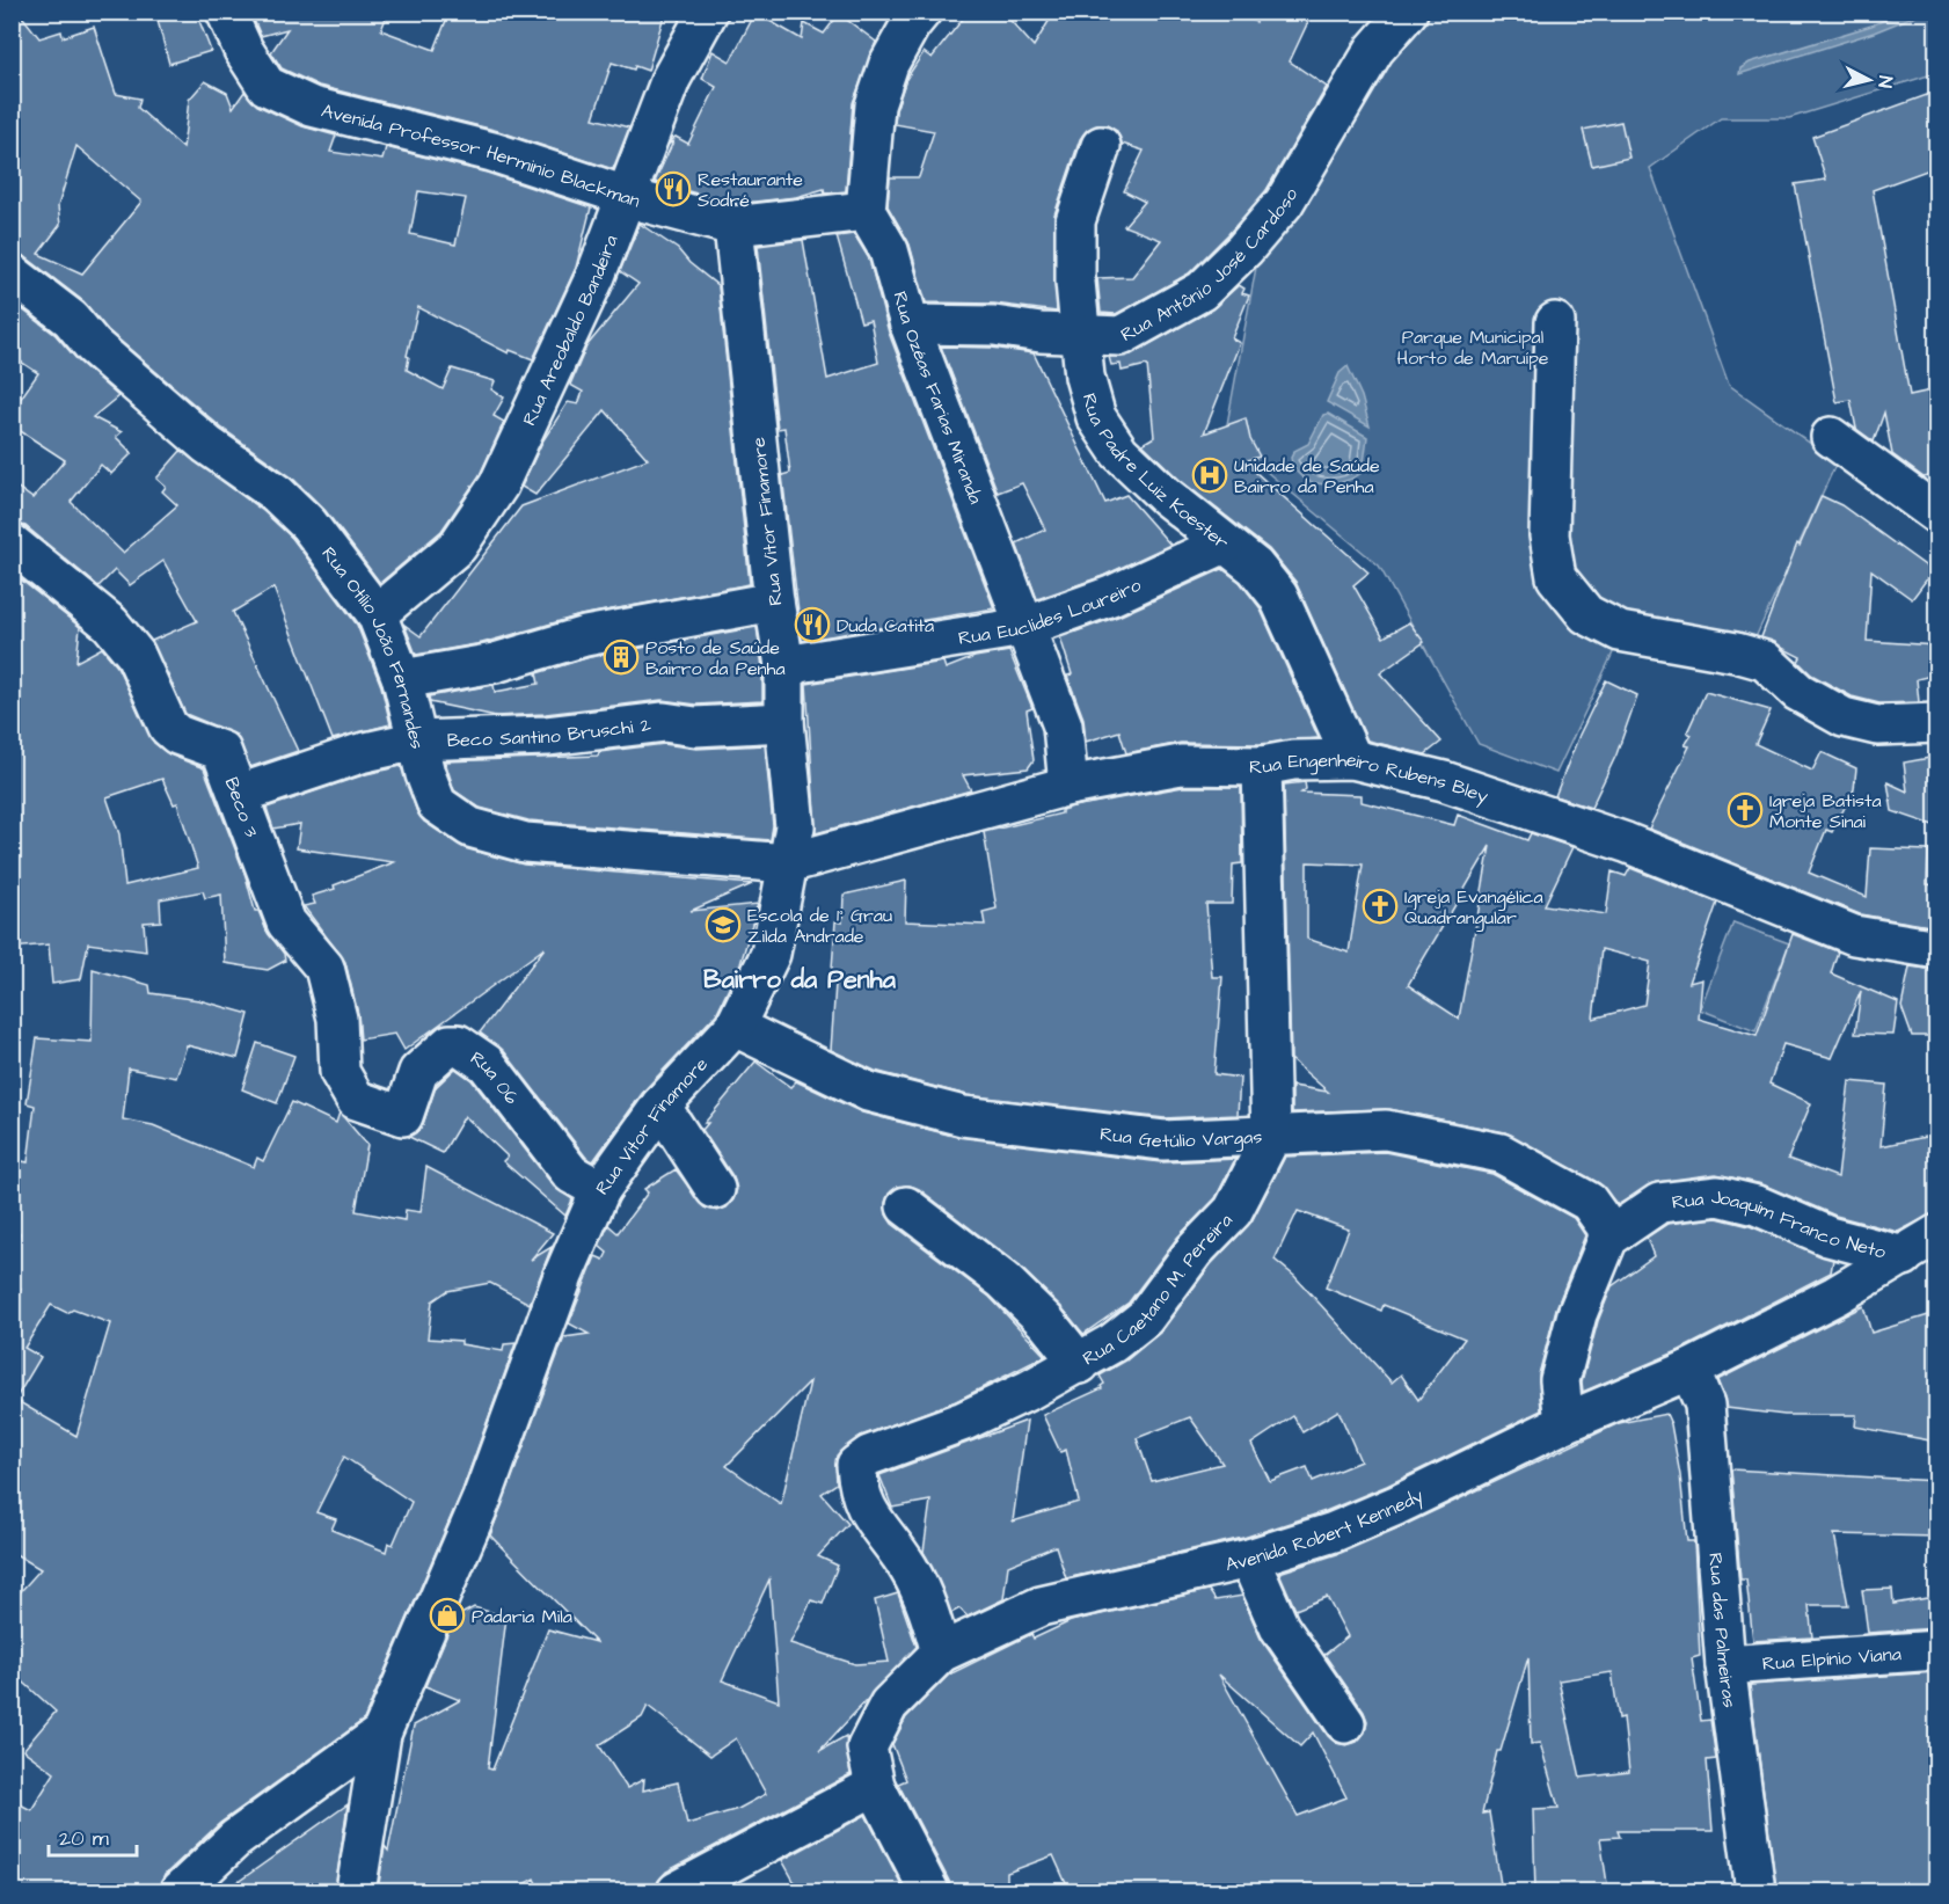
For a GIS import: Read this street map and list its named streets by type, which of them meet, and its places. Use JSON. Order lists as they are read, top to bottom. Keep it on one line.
{"streets":{"street":["Avenida Professor Herminio Blackman","Rua Antônio José Cardoso","Rua Areobaldo Bandeira","Rua Ozéas Farias Miranda","Rua Padre Luiz Koester","Rua Vitor Finamore","Rua Euclídes Loureiro","Rua Otílio João Fernandes","Beco Santino Bruschi 2","Rua Engenheiro Rubens Bley","Beco 3","Rua 06","Rua Getúlio Vargas","Rua Joaquim Franco Neto","Rua Caetano M. Pereira","Avenida Robert Kennedy","Rua das Palmeiras","Rua Elpínio Viana"]},"crossings":[["Avenida Professor Herminio Blackman","Rua Areobaldo Bandeira"],["Avenida Professor Herminio Blackman","Rua Ozéas Farias Miranda"],["Avenida Professor Herminio Blackman","Rua Vitor Finamore"],["Rua Antônio José Cardoso","Rua Ozéas Farias Miranda"],["Rua Antônio José Cardoso","Rua Padre Luiz Koester"],["Rua Areobaldo Bandeira","Rua Otílio João Fernandes"],["Rua Ozéas Farias Miranda","Rua Euclídes Loureiro"],["Rua Ozéas Farias Miranda","Rua Engenheiro Rubens Bley"],["Rua Padre Luiz Koester","Rua Euclídes Loureiro"],["Rua Padre Luiz Koester","Rua Engenheiro Rubens Bley"],["Rua Vitor Finamore","Rua Euclídes Loureiro"],["Rua Vitor Finamore","Rua Otílio João Fernandes"],["Rua Vitor Finamore","Beco Santino Bruschi 2"],["Rua Vitor Finamore","Rua Engenheiro Rubens Bley"],["Rua Vitor Finamore","Rua 06"],["Rua Vitor Finamore","Rua Getúlio Vargas"],["Rua Otílio João Fernandes","Beco Santino Bruschi 2"],["Rua Otílio João Fernandes","Rua Engenheiro Rubens Bley"],["Beco Santino Bruschi 2","Beco 3"],["Rua Engenheiro Rubens Bley","Rua Caetano M. Pereira"],["Beco 3","Rua 06"],["Rua Getúlio Vargas","Rua Joaquim Franco Neto"],["Rua Getúlio Vargas","Rua Caetano M. Pereira"],["Rua Joaquim Franco Neto","Avenida Robert Kennedy"],["Rua Caetano M. Pereira","Avenida Robert Kennedy"],["Avenida Robert Kennedy","Rua das Palmeiras"],["Rua das Palmeiras","Rua Elpínio Viana"]],"districts":["Bairro da Penha"],"parks":["Parque Municipal Horto de Maruípe"],"places":{"restaurant":["Restaurante Sodré","Duda Catita"],"hospital":["Unidade de Saúde Bairro da Penha"],"building":["Posto de Saúde Bairro da Penha"],"church":["Igreja Batista Monte Sinai","Igreja Evangélica Quadrangular"],"school or university":["Escola de 1˚ Grau Zilda Andrade"],"shop":["Padaria Mila"]},"scale_bar":"20 m","north":"right"}
